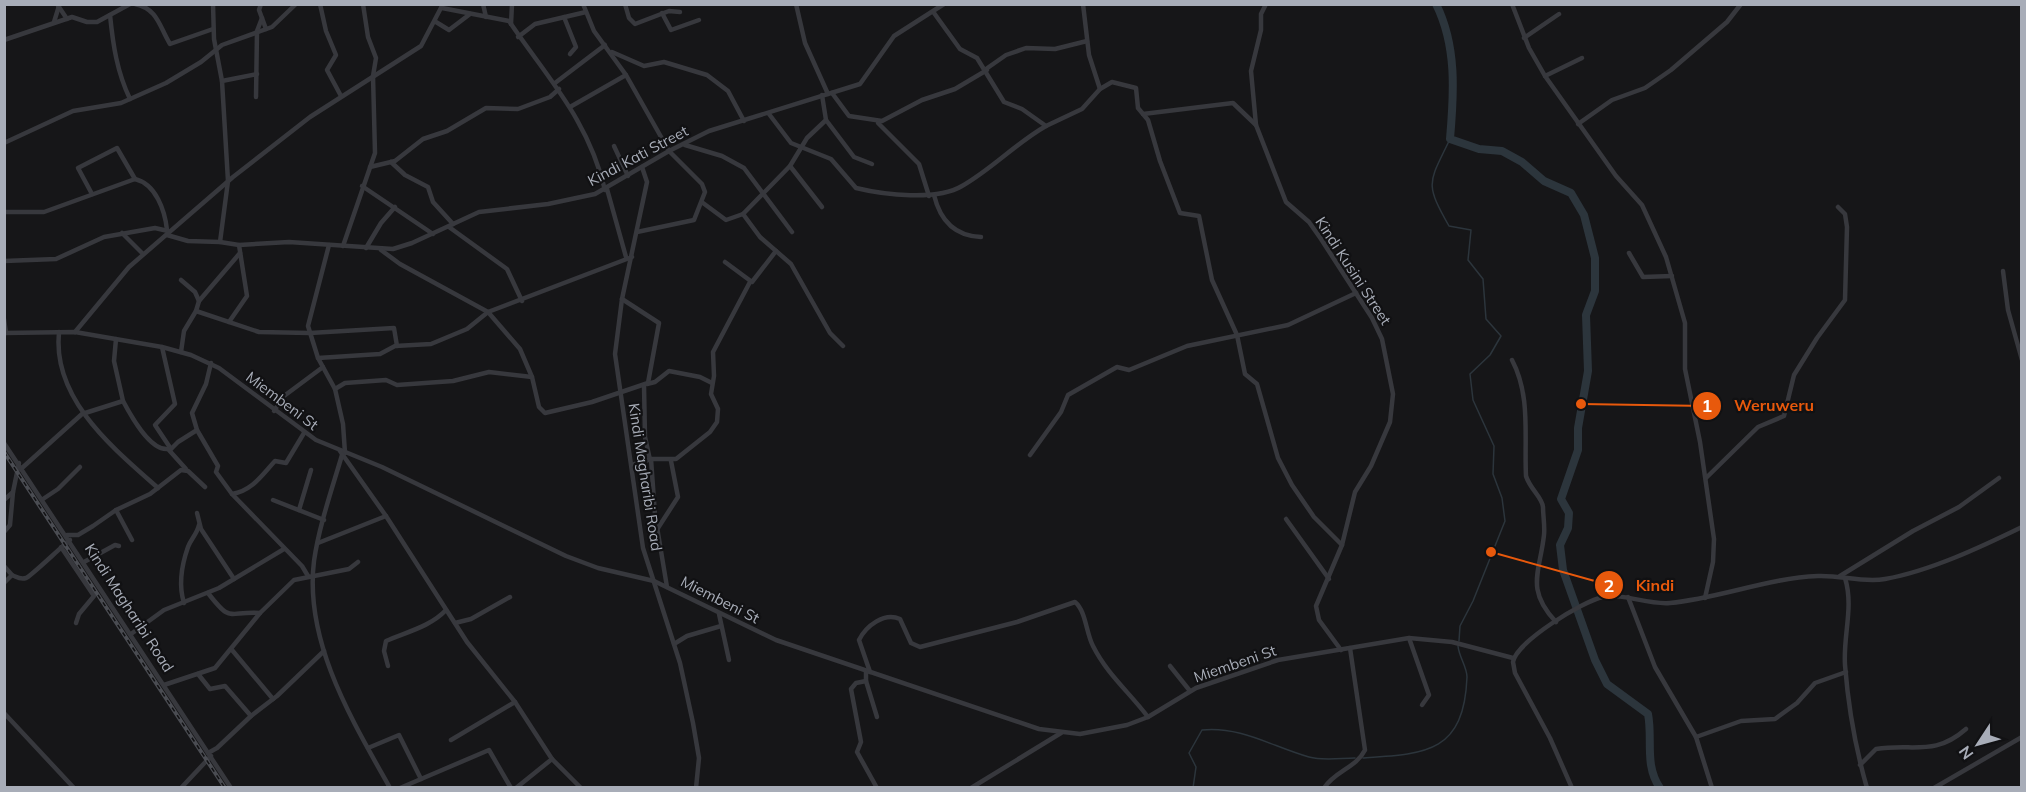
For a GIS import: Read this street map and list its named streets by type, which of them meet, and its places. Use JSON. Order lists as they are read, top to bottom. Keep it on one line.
{"streets":{"street":["Kindi Kati Street","Kindi Kusini Street","Miembeni St","Kindi Magharibi Road"]},"crossings":[["Kindi Kati Street","Kindi Magharibi Road"],["Kindi Kusini Street","Miembeni St"],["Miembeni St","Kindi Magharibi Road"]],"places":["Weruweru","Kindi"],"north":"bottom left"}
